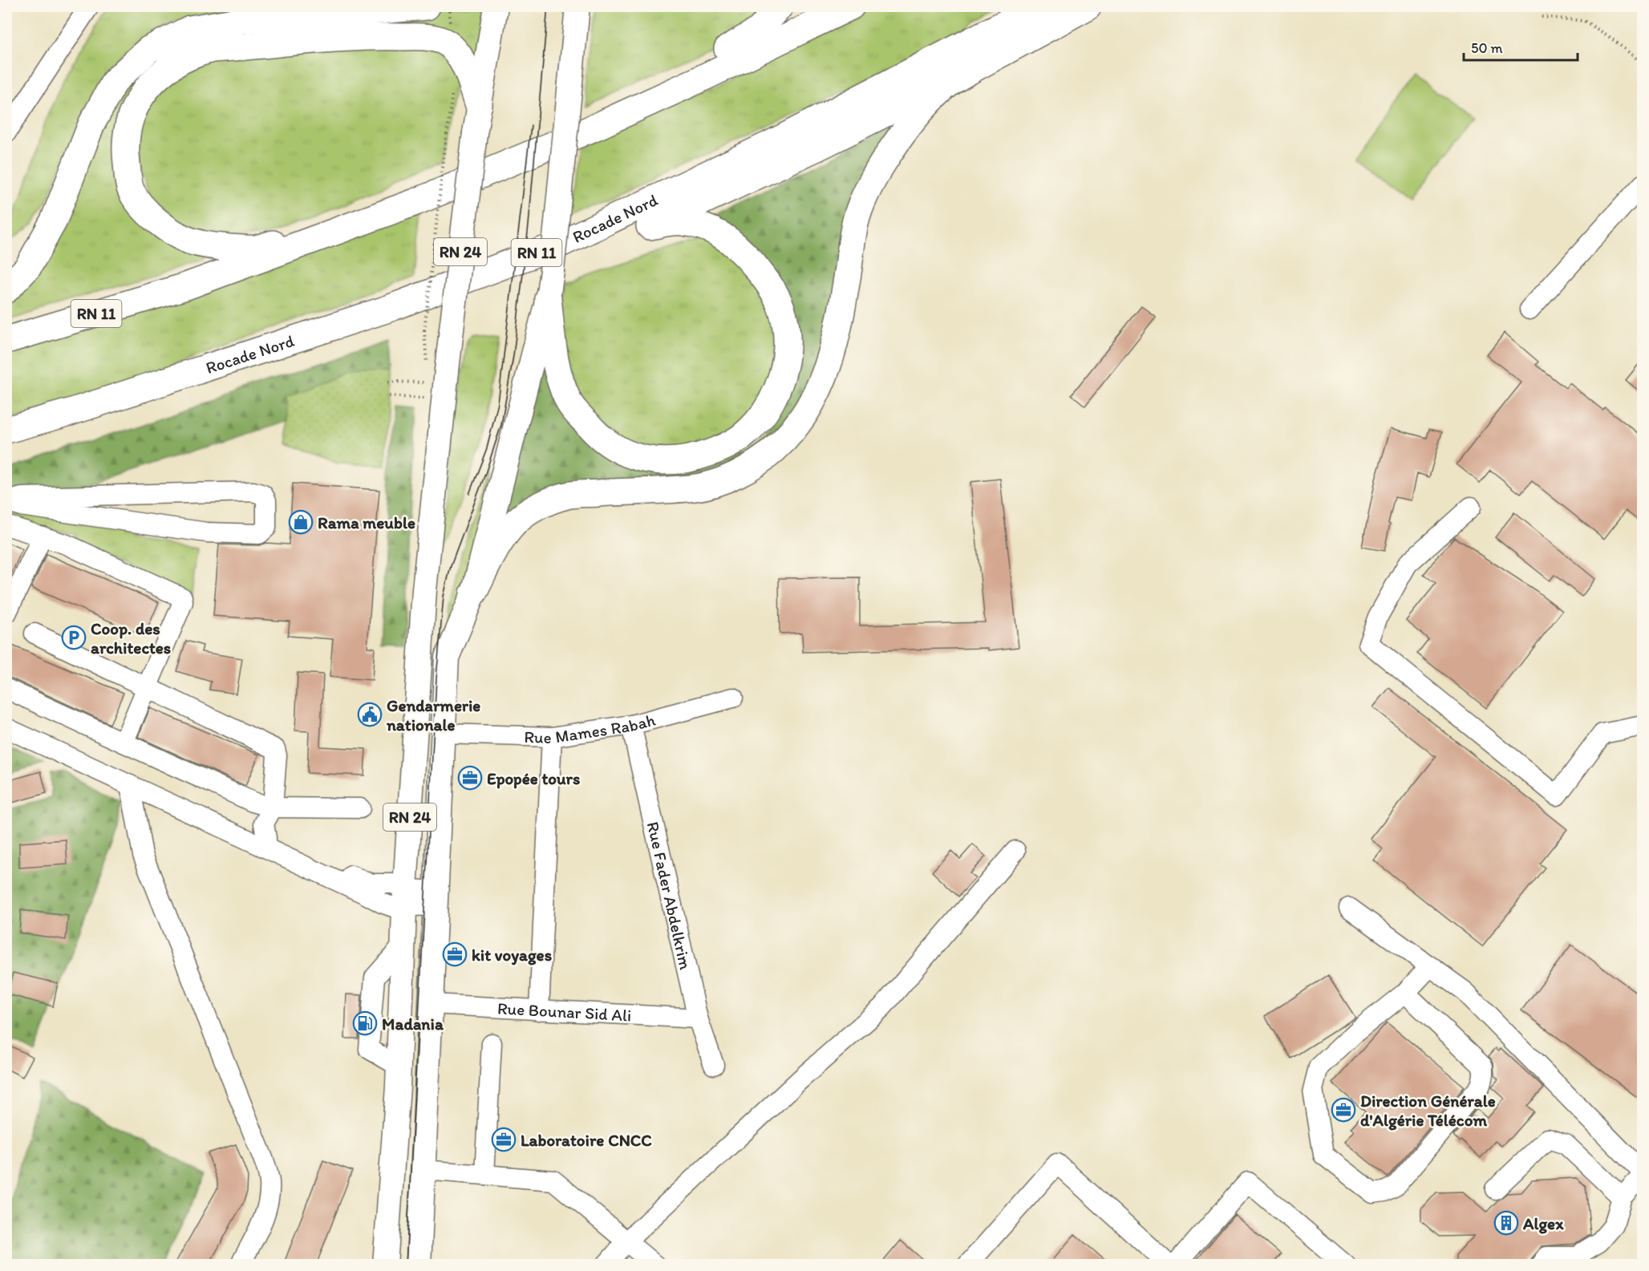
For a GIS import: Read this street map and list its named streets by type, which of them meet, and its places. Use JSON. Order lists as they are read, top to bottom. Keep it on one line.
{"streets":{"highway":["Rocade Nord","RN 11"],"main road":["RN 24"],"street":["Rue Mames Rabah","Rue Fader Abdelkrim","Rue Bounar Sid Ali"]},"crossings":[["RN 24","Rue Mames Rabah"],["RN 24","Rue Bounar Sid Ali"],["Rue Mames Rabah","Rue Fader Abdelkrim"],["Rue Fader Abdelkrim","Rue Bounar Sid Ali"]],"places":{"shop":["Rama meuble"],"parking":["Coop. des architectes"],"public building":["Gendarmerie nationale"],"office":["Epopée tours","kit voyages","Direction Générale d'Algérie Télécom","Laboratoire CNCC"],"fuel station":["Madania"],"building":["Algex"]},"scale_bar":"50 m"}
